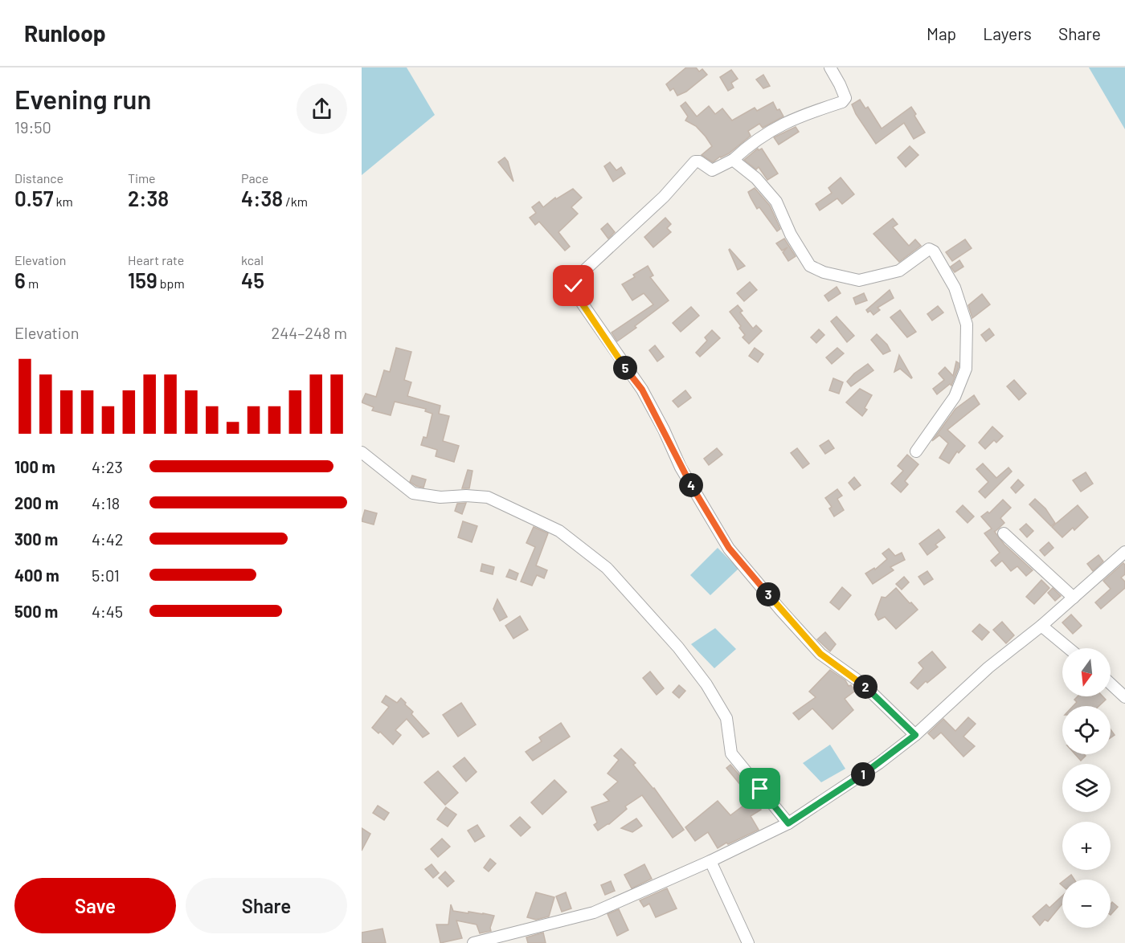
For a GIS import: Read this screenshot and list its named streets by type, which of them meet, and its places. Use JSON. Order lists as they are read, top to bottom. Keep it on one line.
{"north":"bottom","page":{"header":"Runloop","nav":["Map","Layers","Share"],"heading":["Evening run","19:50"],"stats":[["Distance","0.57 km"],["Time","2:38"],["Pace","4:38 /km"],["Elevation","6 m"],["Heart rate","159 bpm"],["kcal","45"]],"chart":["Elevation","244–248 m"],"pins":["5","4","3","2","1"],"list":[{"name":"100 m","note":"4:23"},{"name":"200 m","note":"4:18"},{"name":"300 m","note":"4:42"},{"name":"400 m","note":"5:01"},{"name":"500 m","note":"4:45"}],"map_buttons":["+","−"],"buttons":["Save","Share"]}}
